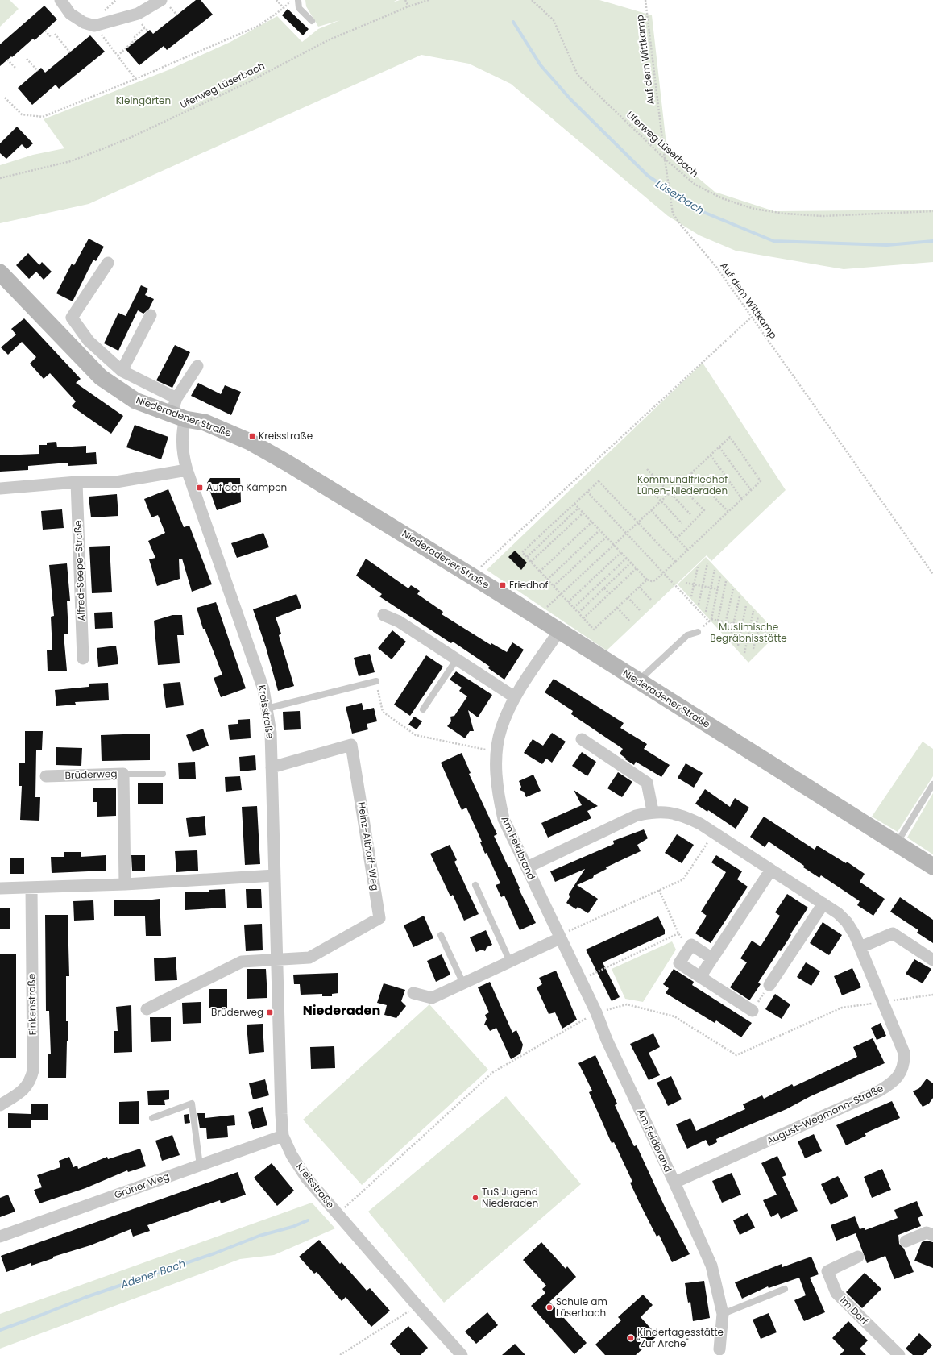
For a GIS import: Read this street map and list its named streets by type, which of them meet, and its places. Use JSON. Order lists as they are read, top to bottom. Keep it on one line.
{"streets":{"street":["Niederadener Straße","Alfred-Seepe-Straße","Kreisstraße","Brüderweg","Heinz-Althoff-Weg","Am Feldbrand","Finkenstraße","August-Wegmann-Straße","Grüner Weg","Im Dorf"],"path":["Auf dem Wittkamp","Uferweg Lüserbach"]},"crossings":[["Auf dem Wittkamp","Uferweg Lüserbach"],["Niederadener Straße","Kreisstraße"],["Niederadener Straße","Am Feldbrand"],["Kreisstraße","Heinz-Althoff-Weg"],["Kreisstraße","Grüner Weg"],["Am Feldbrand","August-Wegmann-Straße"]],"districts":["Niederaden"],"water":["Lüserbach","Adener Bach"],"parks":["Kleingärten","Kommunalfriedhof Lünen-Niederaden","Muslimische Begräbnisstätte"],"places":{"transit":["Kreisstraße","Auf den Kämpen","Friedhof","Brüderweg"],"other":["TuS Jugend Niederaden","Schule am Lüserbach","Kindertagesstätte \"Zur Arche\""]}}
